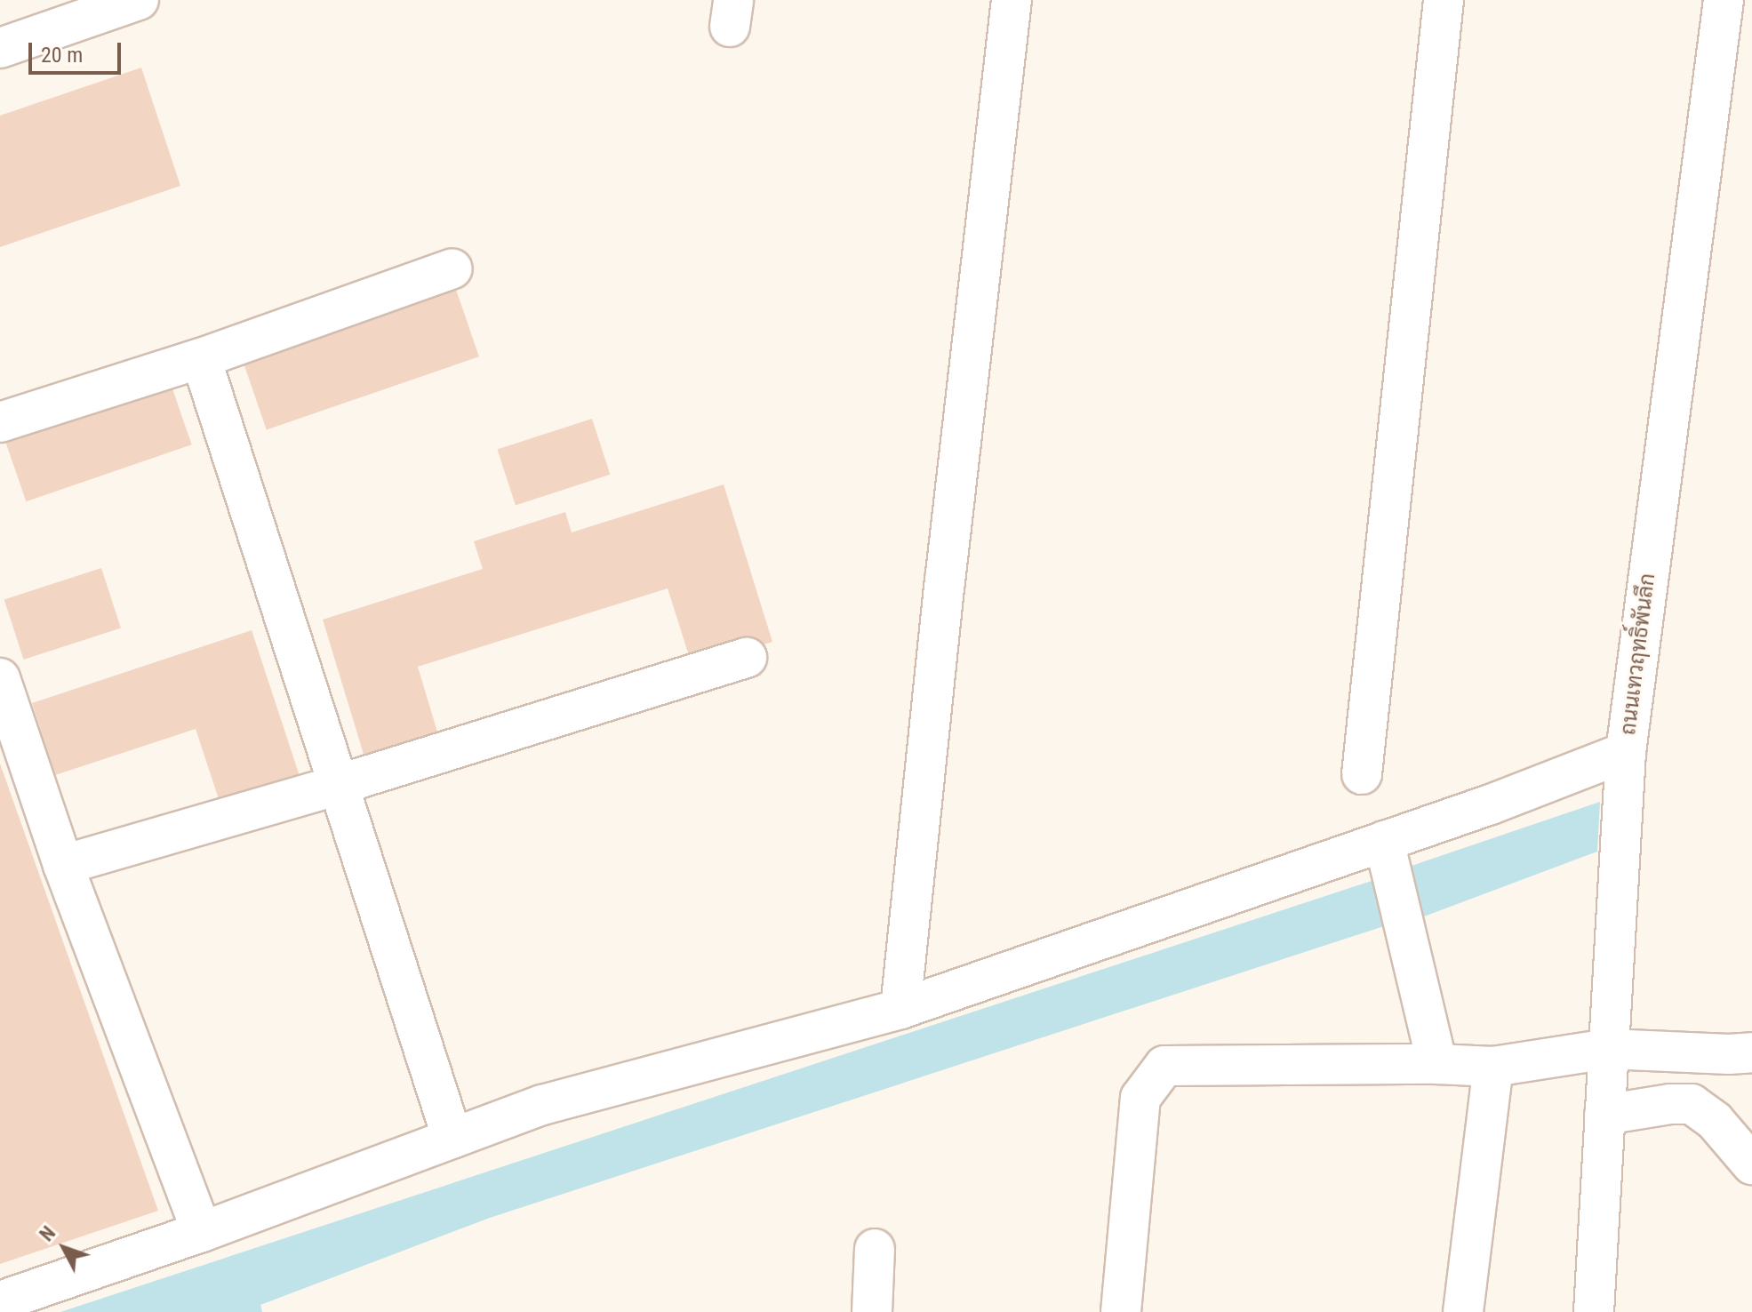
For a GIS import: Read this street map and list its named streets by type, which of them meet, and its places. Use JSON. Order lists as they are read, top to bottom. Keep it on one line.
{"streets":{"street":["ถนนเทวฤทธิ์พันลึก"]},"scale_bar":"20 m","north":"top left"}
